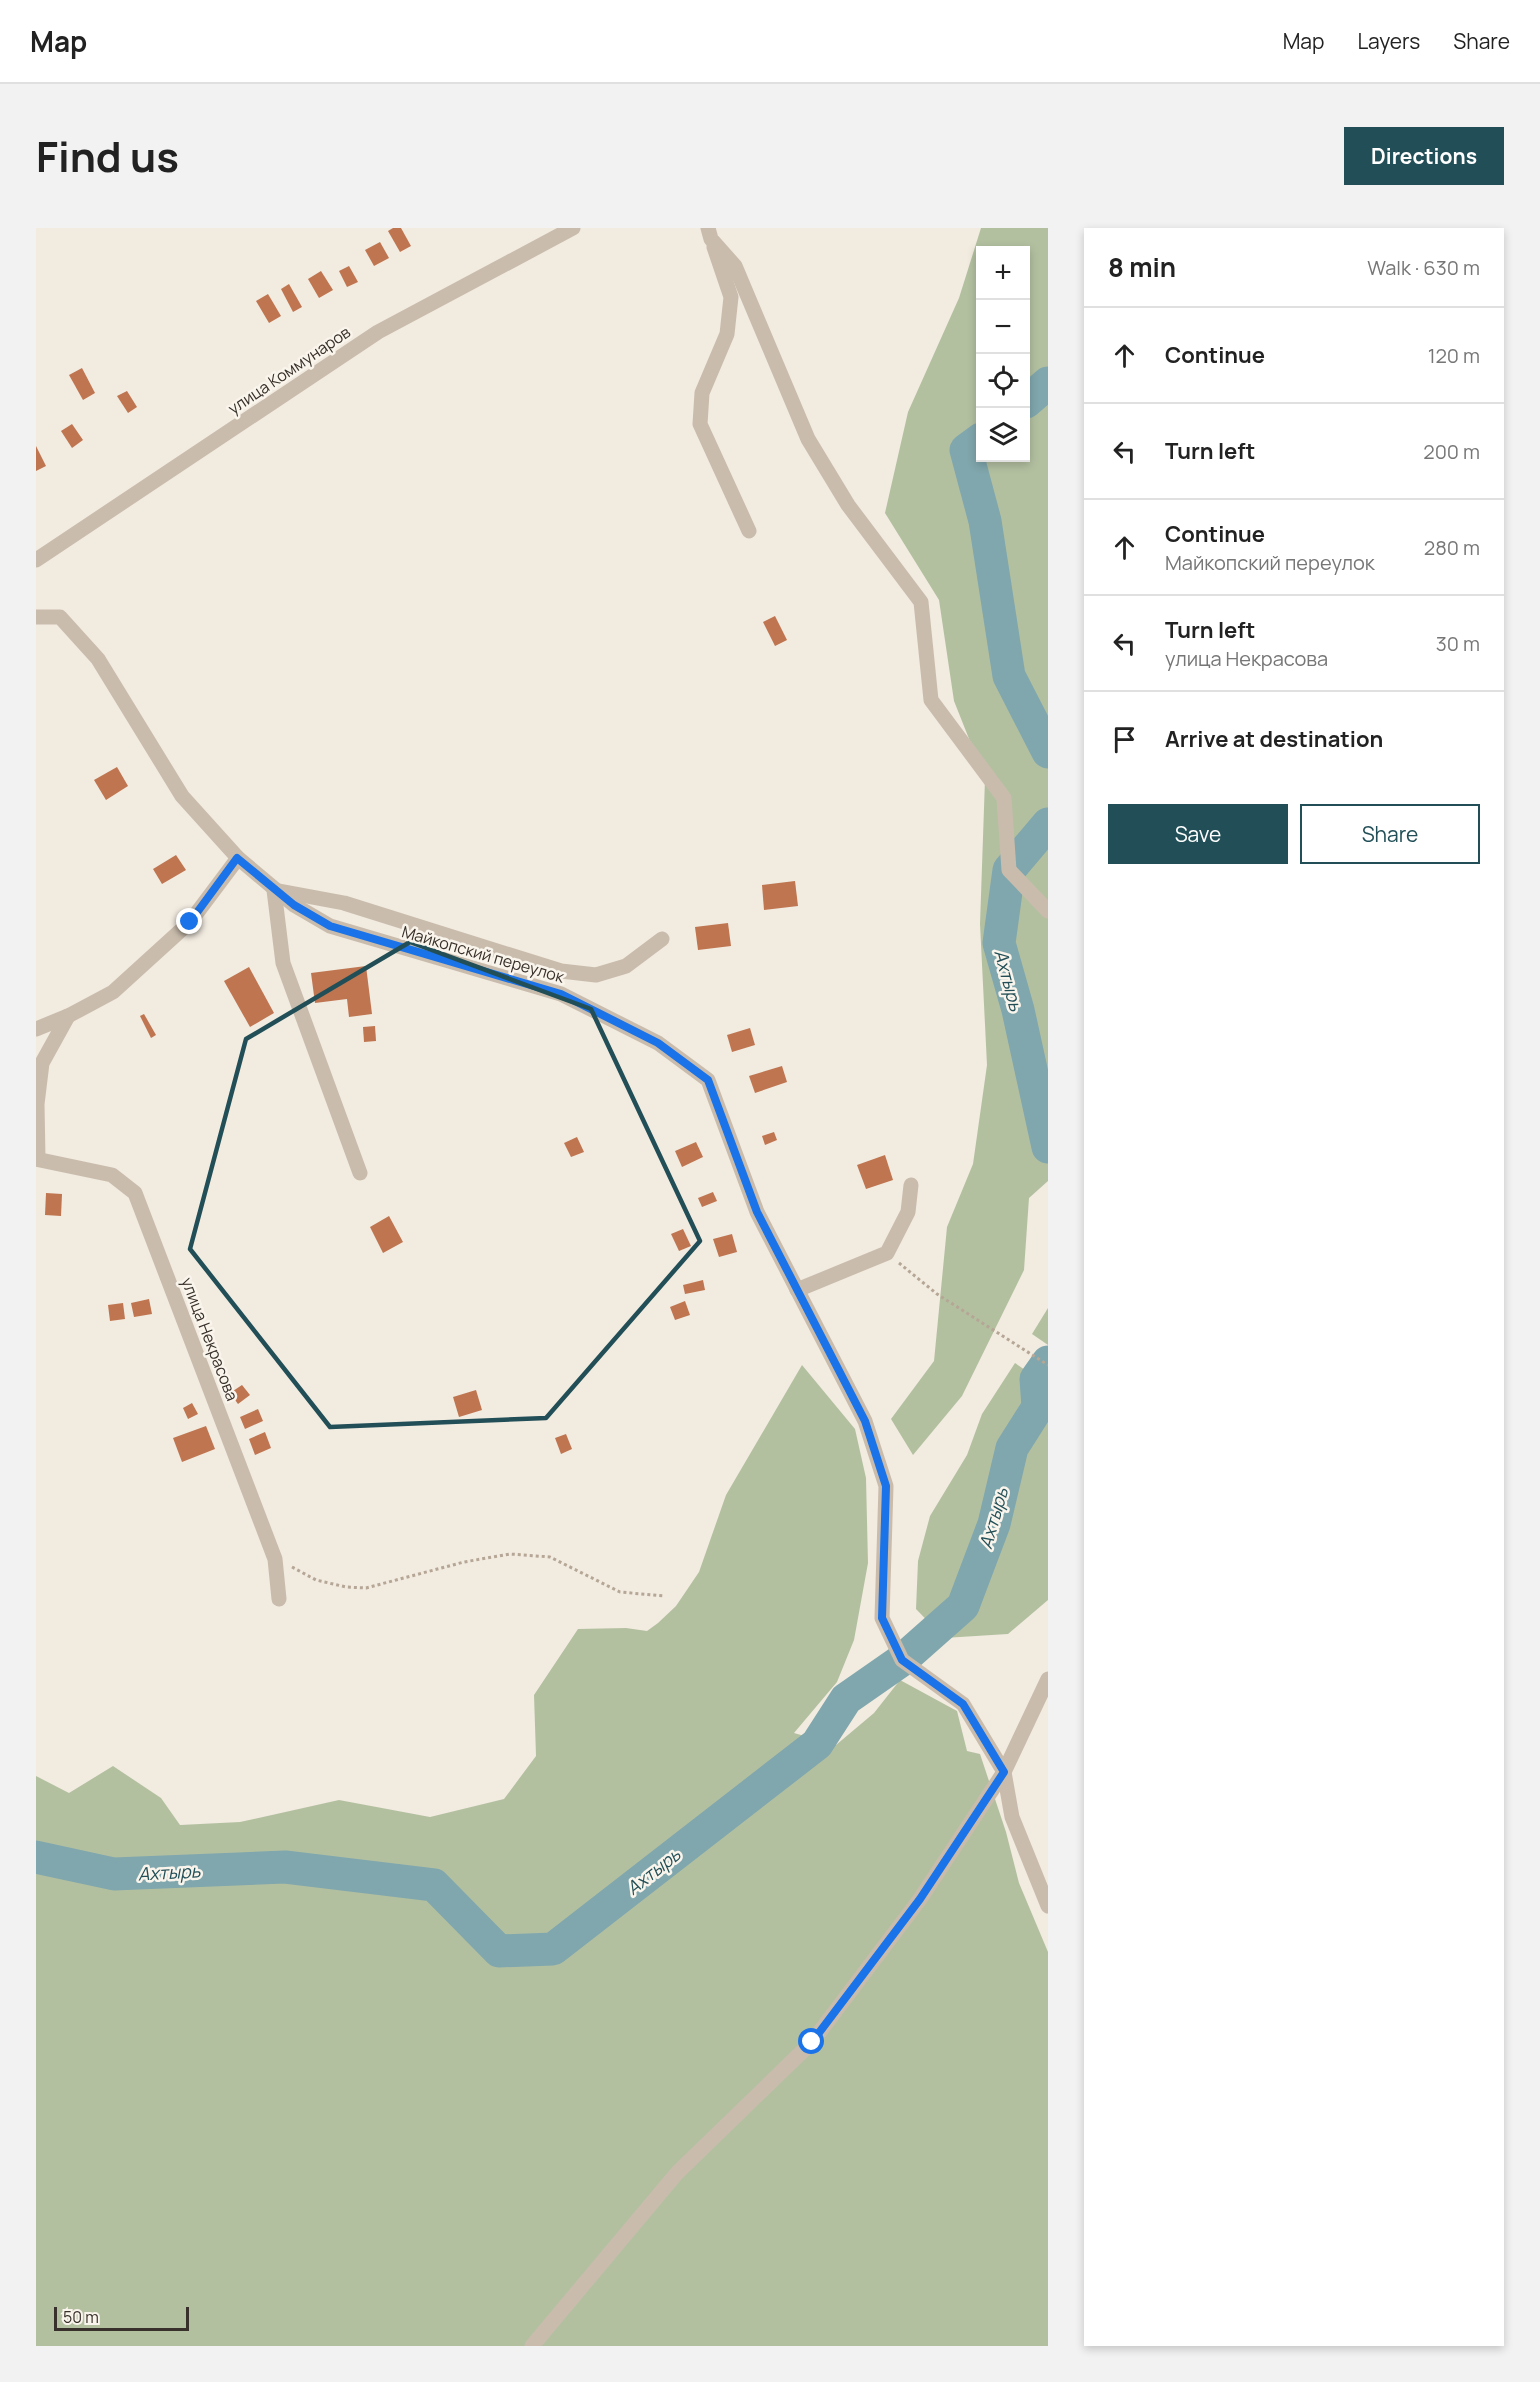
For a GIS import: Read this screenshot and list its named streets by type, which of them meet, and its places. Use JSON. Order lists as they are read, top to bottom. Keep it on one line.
{"streets":{"street":["улица Коммунаров","Майкопский переулок","улица Некрасова"]},"water":["Ахтырь"],"scale_bar":"50 m","page":{"header":"Map","nav":["Map","Layers","Share"],"title":"Find us","buttons":["Directions",["Save","Share"]],"heading":["8 min","Walk · 630 m"],"map_buttons":["+","−"],"list":[["Continue","120 m"],["Turn left","200 m"],["Continue","Майкопский переулок","280 m"],["Turn left","улица Некрасова","30 m"],"Arrive at destination"],"scale":"50 m"}}
